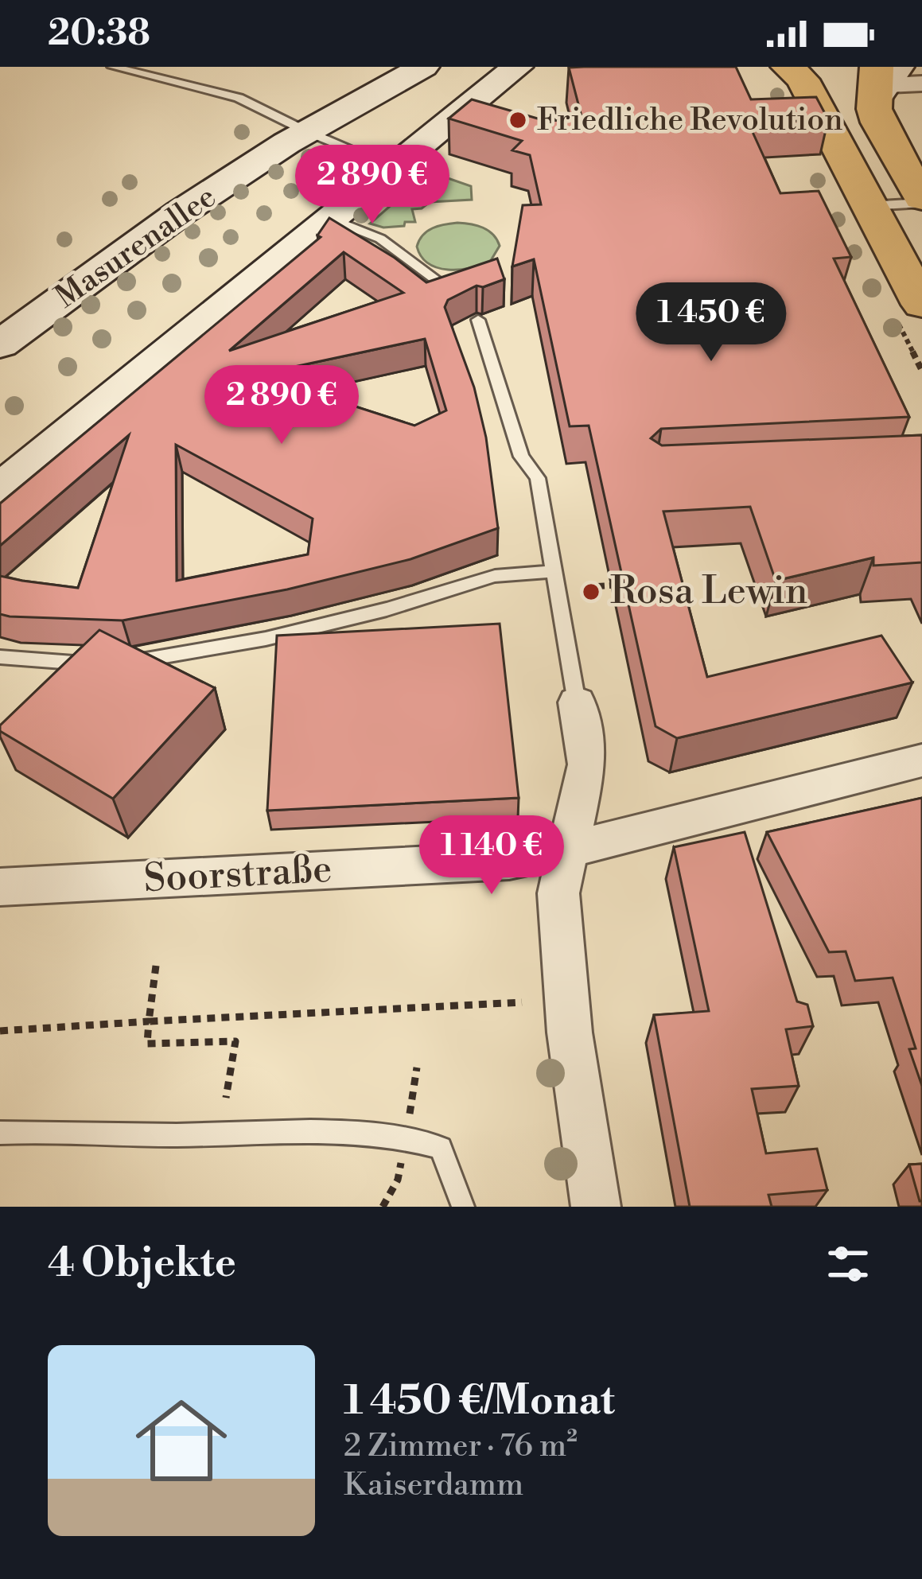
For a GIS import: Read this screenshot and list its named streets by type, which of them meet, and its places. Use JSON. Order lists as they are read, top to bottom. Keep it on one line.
{"streets":{"main road":["Masurenallee"],"street":["Soorstraße"]},"places":["Friedliche Revolution","Rosa Lewin"],"page":{"status":"20:38","price":["2 890 €","1 450 €","2 890 €","1 140 €"],"heading":"4 Objekte","list":[{"name":"1 450 €/Monat","note":"2 Zimmer · 76 m² · Kaiserdamm"}]}}
